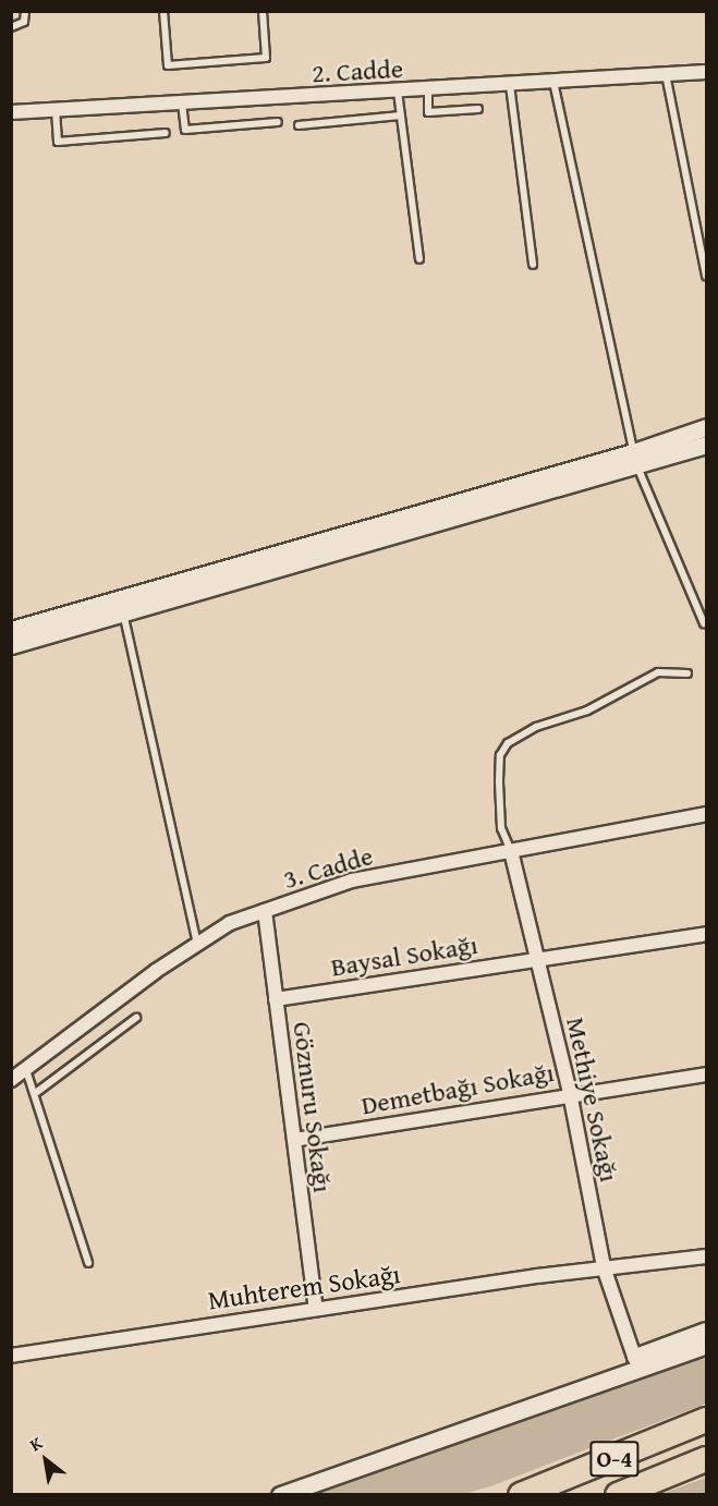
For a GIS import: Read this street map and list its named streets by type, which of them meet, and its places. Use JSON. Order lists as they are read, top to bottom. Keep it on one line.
{"streets":{"highway":["O-4"],"street":["2. Cadde","3. Cadde","Baysal Sokağı","Demetbağı Sokağı","Methiye Sokağı","Göznuru Sokağı","Muhterem Sokağı"]},"crossings":[["3. Cadde","Methiye Sokağı"],["3. Cadde","Göznuru Sokağı"],["Baysal Sokağı","Methiye Sokağı"],["Baysal Sokağı","Göznuru Sokağı"],["Demetbağı Sokağı","Methiye Sokağı"],["Demetbağı Sokağı","Göznuru Sokağı"],["Methiye Sokağı","Muhterem Sokağı"],["Göznuru Sokağı","Muhterem Sokağı"]],"north":"top left"}
